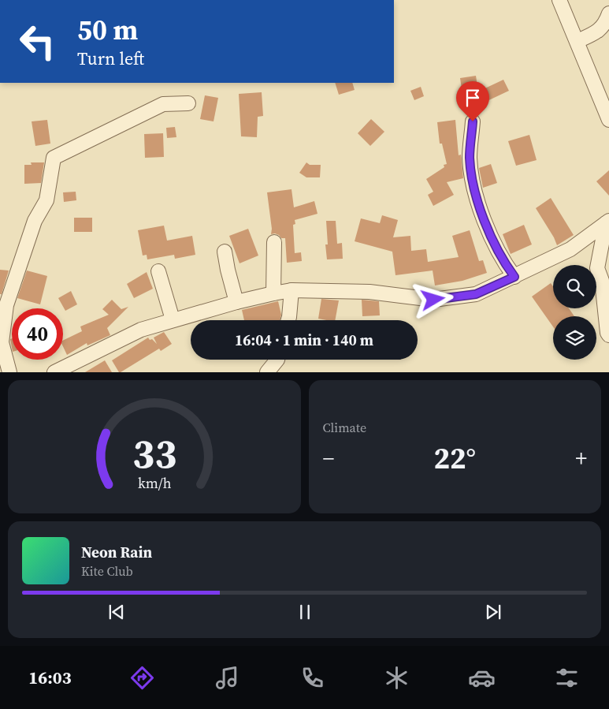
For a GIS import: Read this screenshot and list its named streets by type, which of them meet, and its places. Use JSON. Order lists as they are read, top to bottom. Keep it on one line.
{"page":{"turn":["50 m","Turn left"],"limit":"40","trip":"16:04 · 1 min · 140 m","tile":"Climate","heat":["−","22°","+"],"song":["Neon Rain","Kite Club"],"tabs":"16:03","gauge":["33","km/h"]}}
